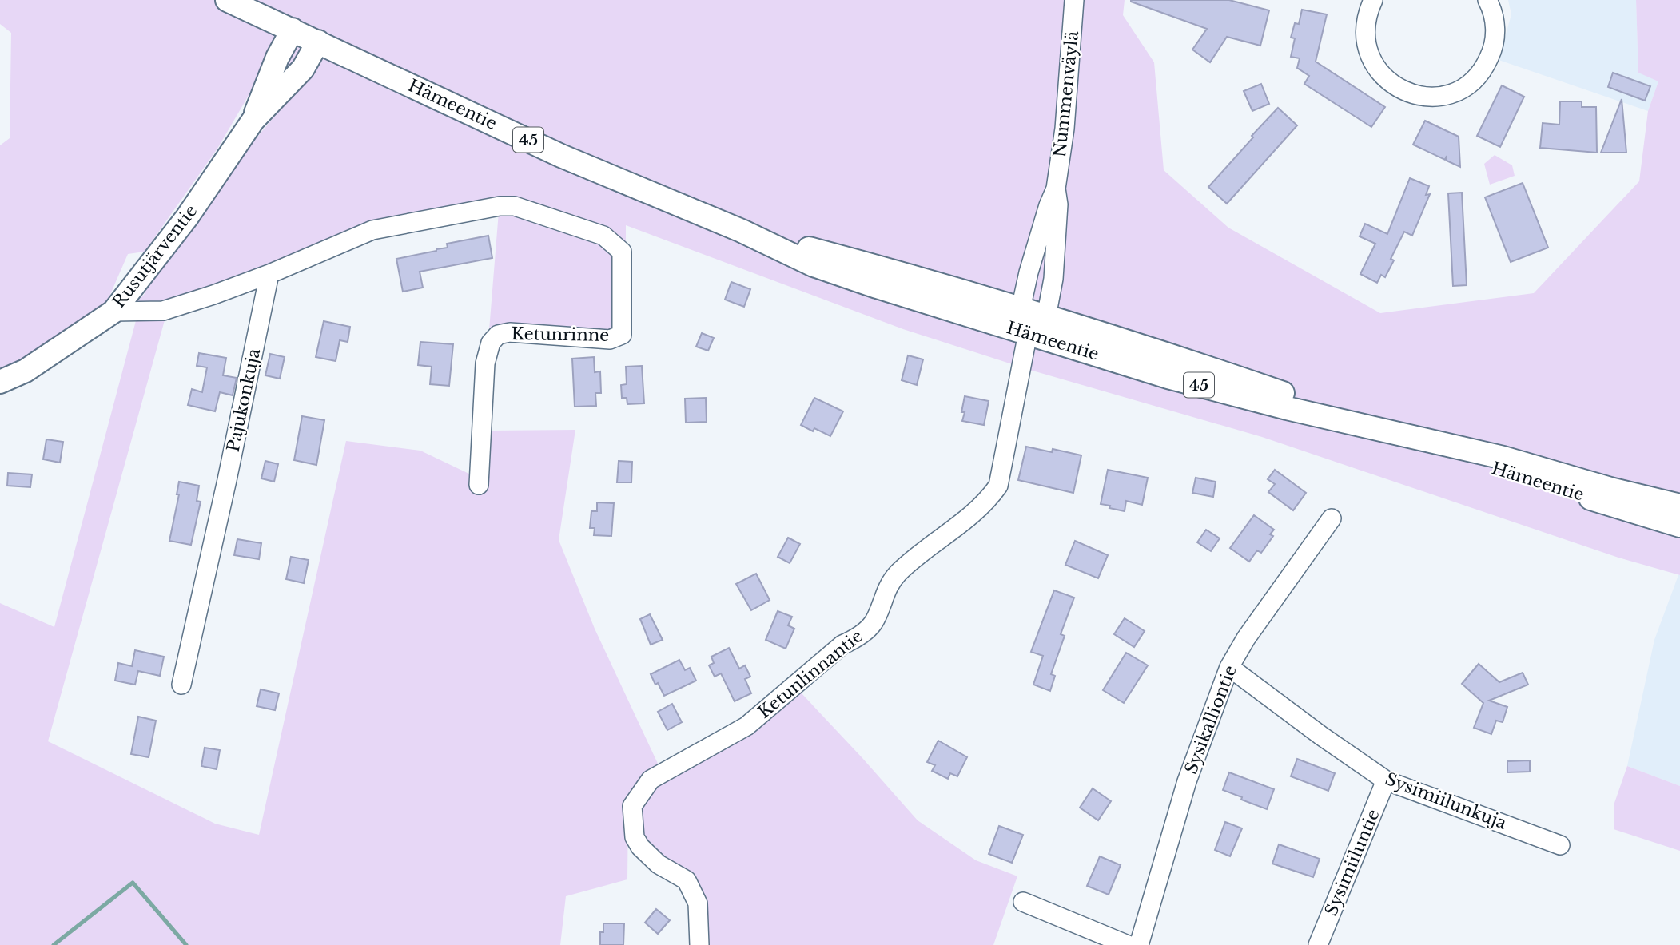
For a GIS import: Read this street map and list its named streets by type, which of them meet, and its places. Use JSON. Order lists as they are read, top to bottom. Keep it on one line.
{"streets":{"main road":["Hämeentie","45","Rusutjärventie"],"street":["Nummenväylä","Ketunrinne","Pajukonkuja","Ketunlinnantie","Sysikalliontie","Sysimiilunkuja","Sysimiiluntie"]},"crossings":[["Nummenväylä","Hämeentie"],["Nummenväylä","Ketunlinnantie"],["Hämeentie","Rusutjärventie"],["Hämeentie","Ketunlinnantie"],["Ketunrinne","Pajukonkuja"],["Sysikalliontie","Sysimiilunkuja"],["Sysimiilunkuja","Sysimiiluntie"]]}
